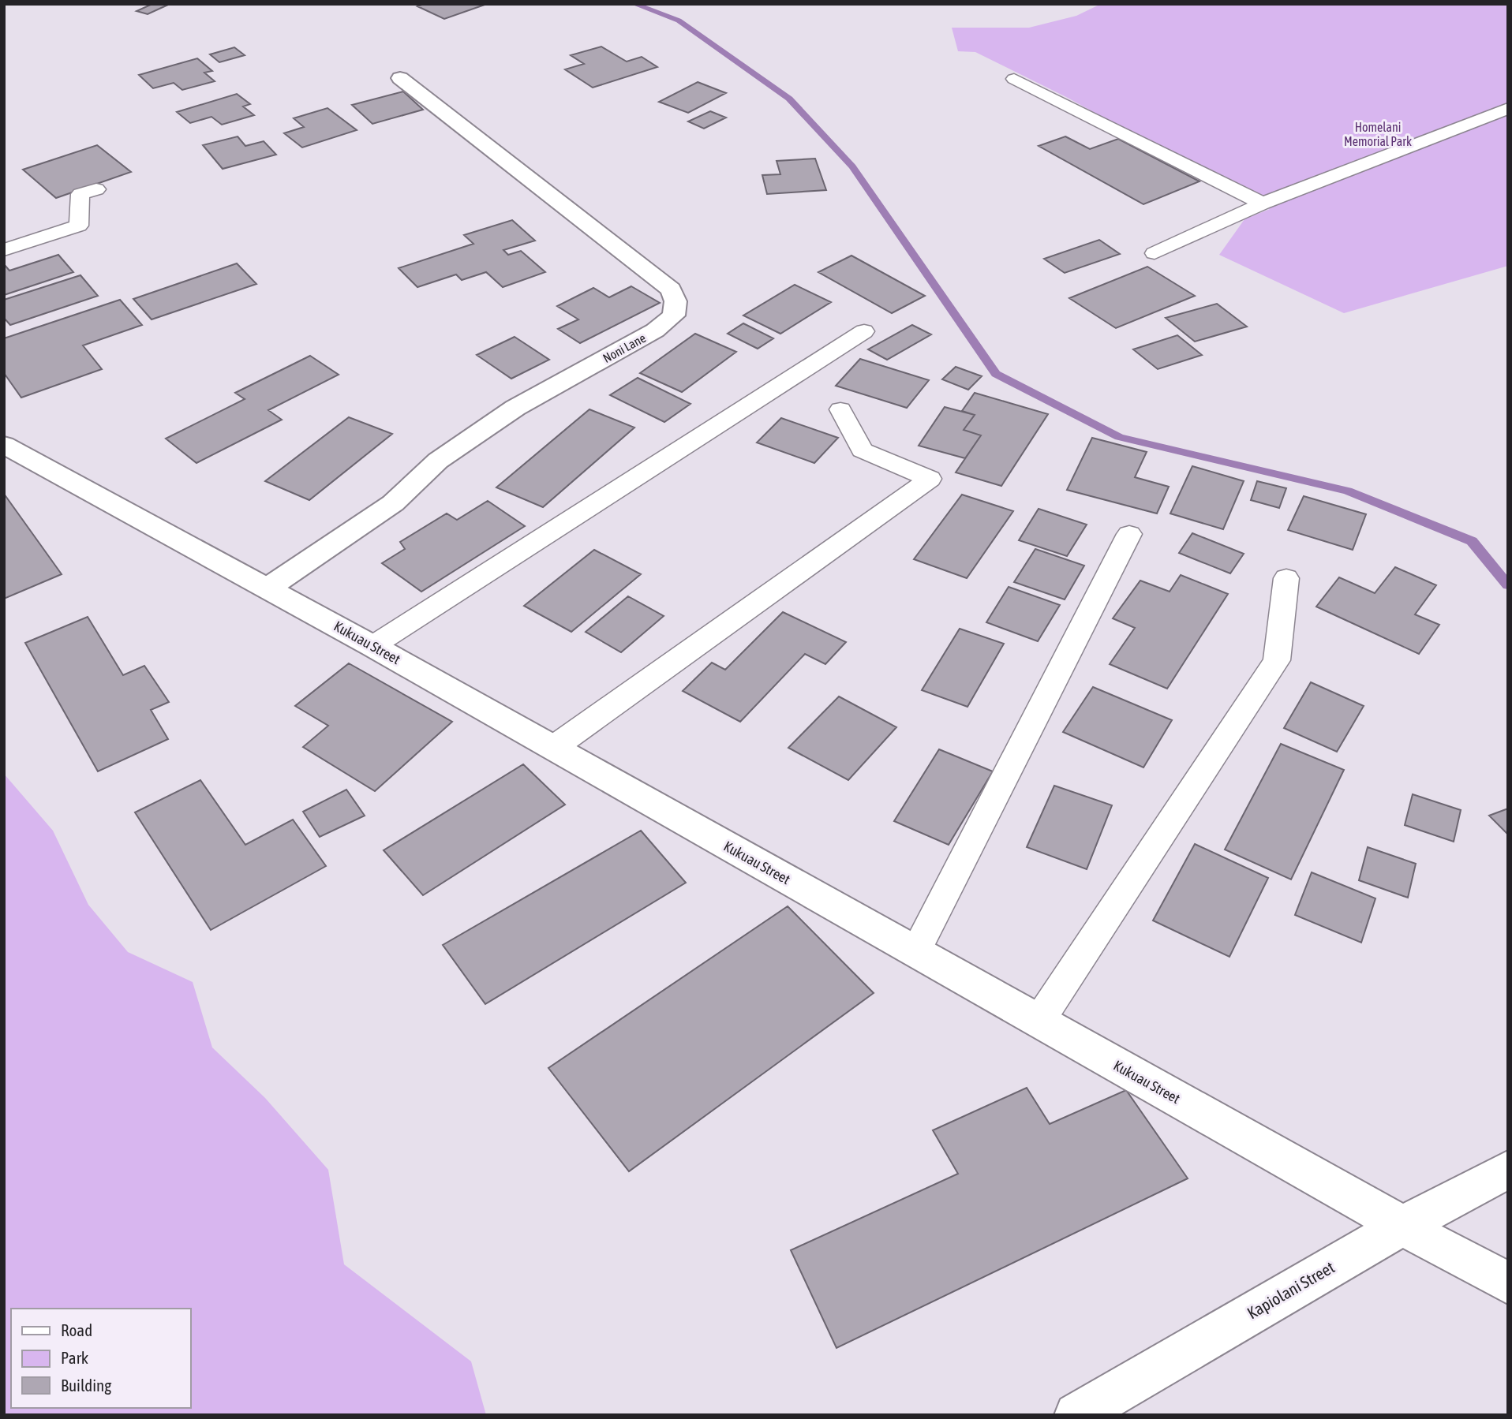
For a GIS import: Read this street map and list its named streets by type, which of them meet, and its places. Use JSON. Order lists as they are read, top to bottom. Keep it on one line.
{"streets":{"street":["Noni Lane","Kukuau Street","Kapiolani Street"]},"crossings":[["Noni Lane","Kukuau Street"],["Kukuau Street","Kapiolani Street"]],"parks":["Homelani Memorial Park"],"legend":["Road","Park","Building"]}
